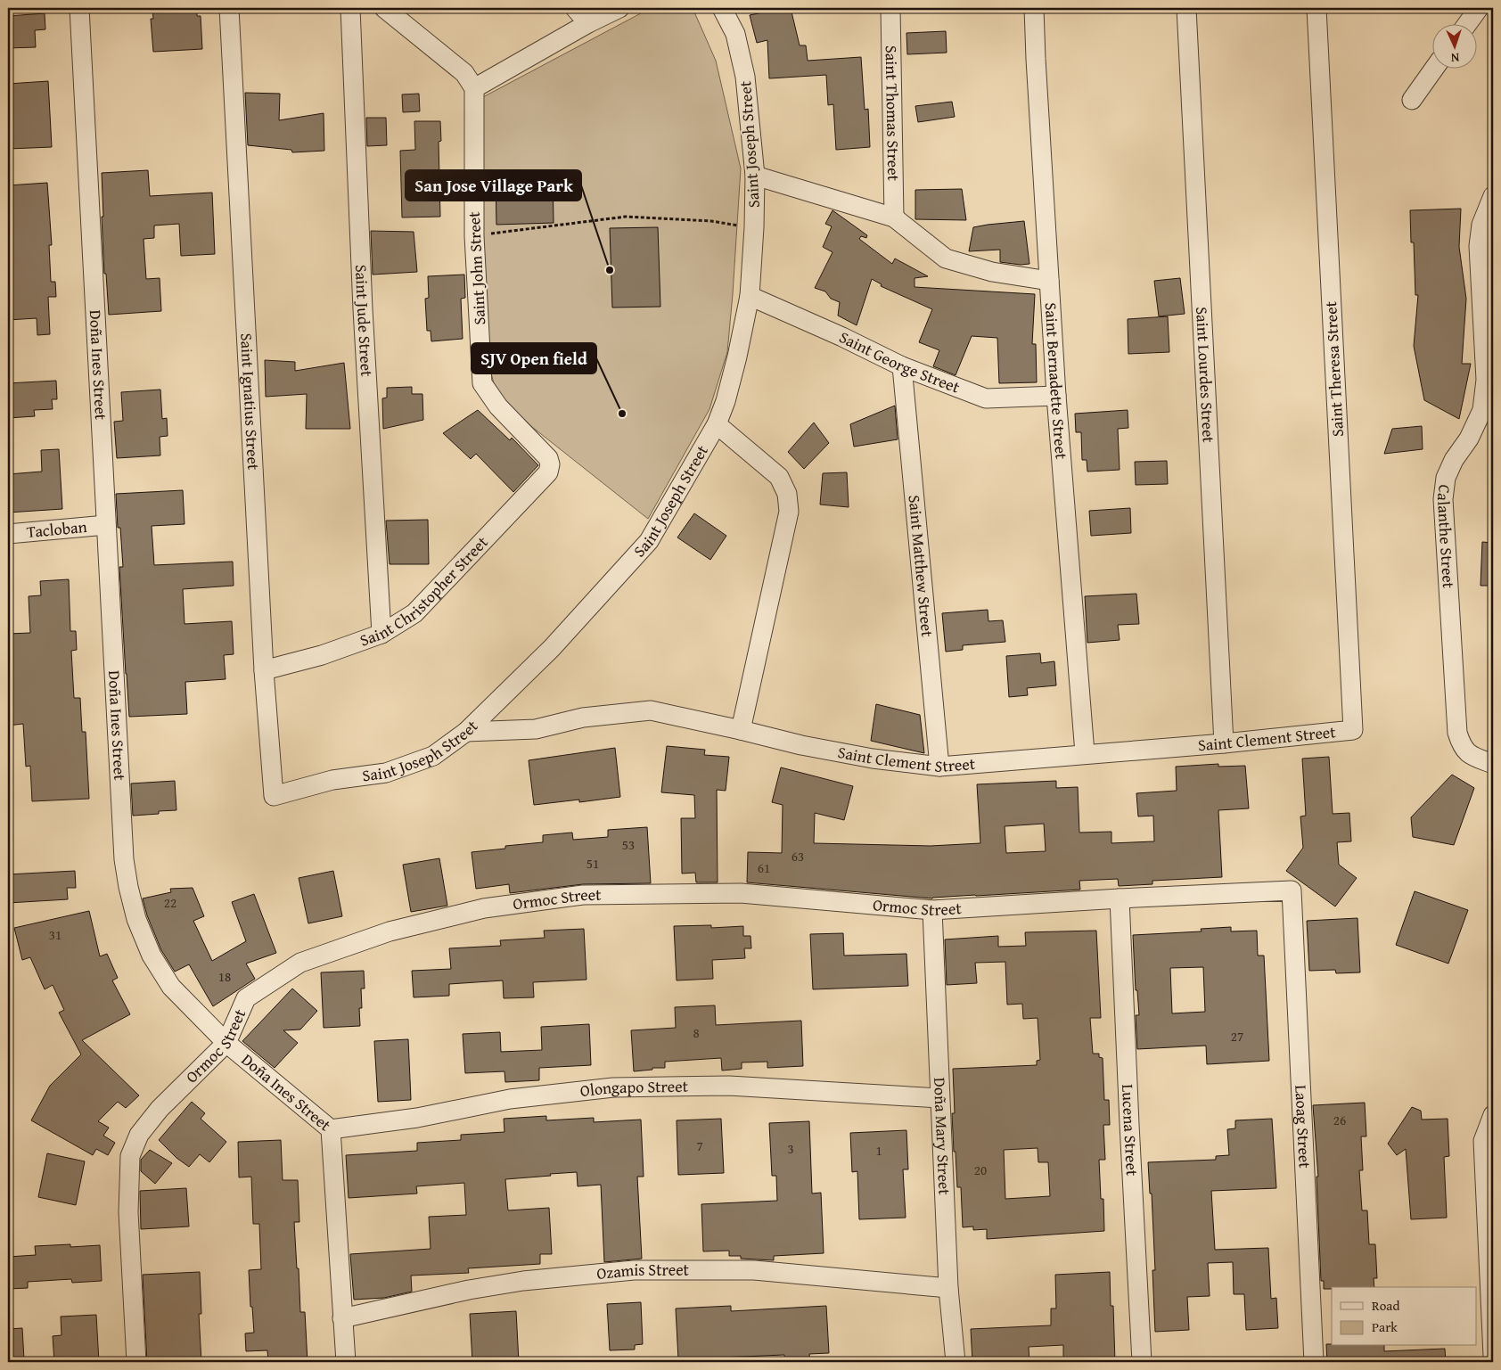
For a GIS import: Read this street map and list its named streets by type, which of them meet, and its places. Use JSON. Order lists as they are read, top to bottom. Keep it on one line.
{"streets":{"street":["Saint Thomas Street","Saint Joseph Street","Saint John Street","Saint Jude Street","Saint George Street","Doña Ines Street","Saint Theresa Street","Saint Lourdes Street","Saint Bernadette Street","Saint Ignatius Street","Tacloban","Calanthe Street","Saint Matthew Street","Saint Christopher Street","Saint Clement Street","Ormoc Street","Olongapo Street","Laoag Street","Lucena Street","Doña Mary Street","Ozamis Street"]},"crossings":[["Saint Joseph Street","Saint George Street"],["Saint Joseph Street","Saint Ignatius Street"],["Saint Joseph Street","Saint Clement Street"],["Saint John Street","Saint Christopher Street"],["Saint Jude Street","Saint Christopher Street"],["Saint George Street","Saint Bernadette Street"],["Saint George Street","Saint Matthew Street"],["Doña Ines Street","Tacloban"],["Doña Ines Street","Ormoc Street"],["Doña Ines Street","Olongapo Street"],["Doña Ines Street","Ozamis Street"],["Saint Theresa Street","Saint Clement Street"],["Saint Lourdes Street","Saint Clement Street"],["Saint Bernadette Street","Saint Clement Street"],["Saint Ignatius Street","Saint Christopher Street"],["Saint Matthew Street","Saint Clement Street"],["Ormoc Street","Laoag Street"],["Ormoc Street","Lucena Street"],["Ormoc Street","Doña Mary Street"],["Olongapo Street","Doña Mary Street"],["Doña Mary Street","Ozamis Street"]],"places":["San Jose Village Park","SJV Open field"],"house_numbers":["53","63","51","61","22","31","18","8","27","26","7","3","1","20"],"legend":["Road","Park"],"north":"bottom"}
